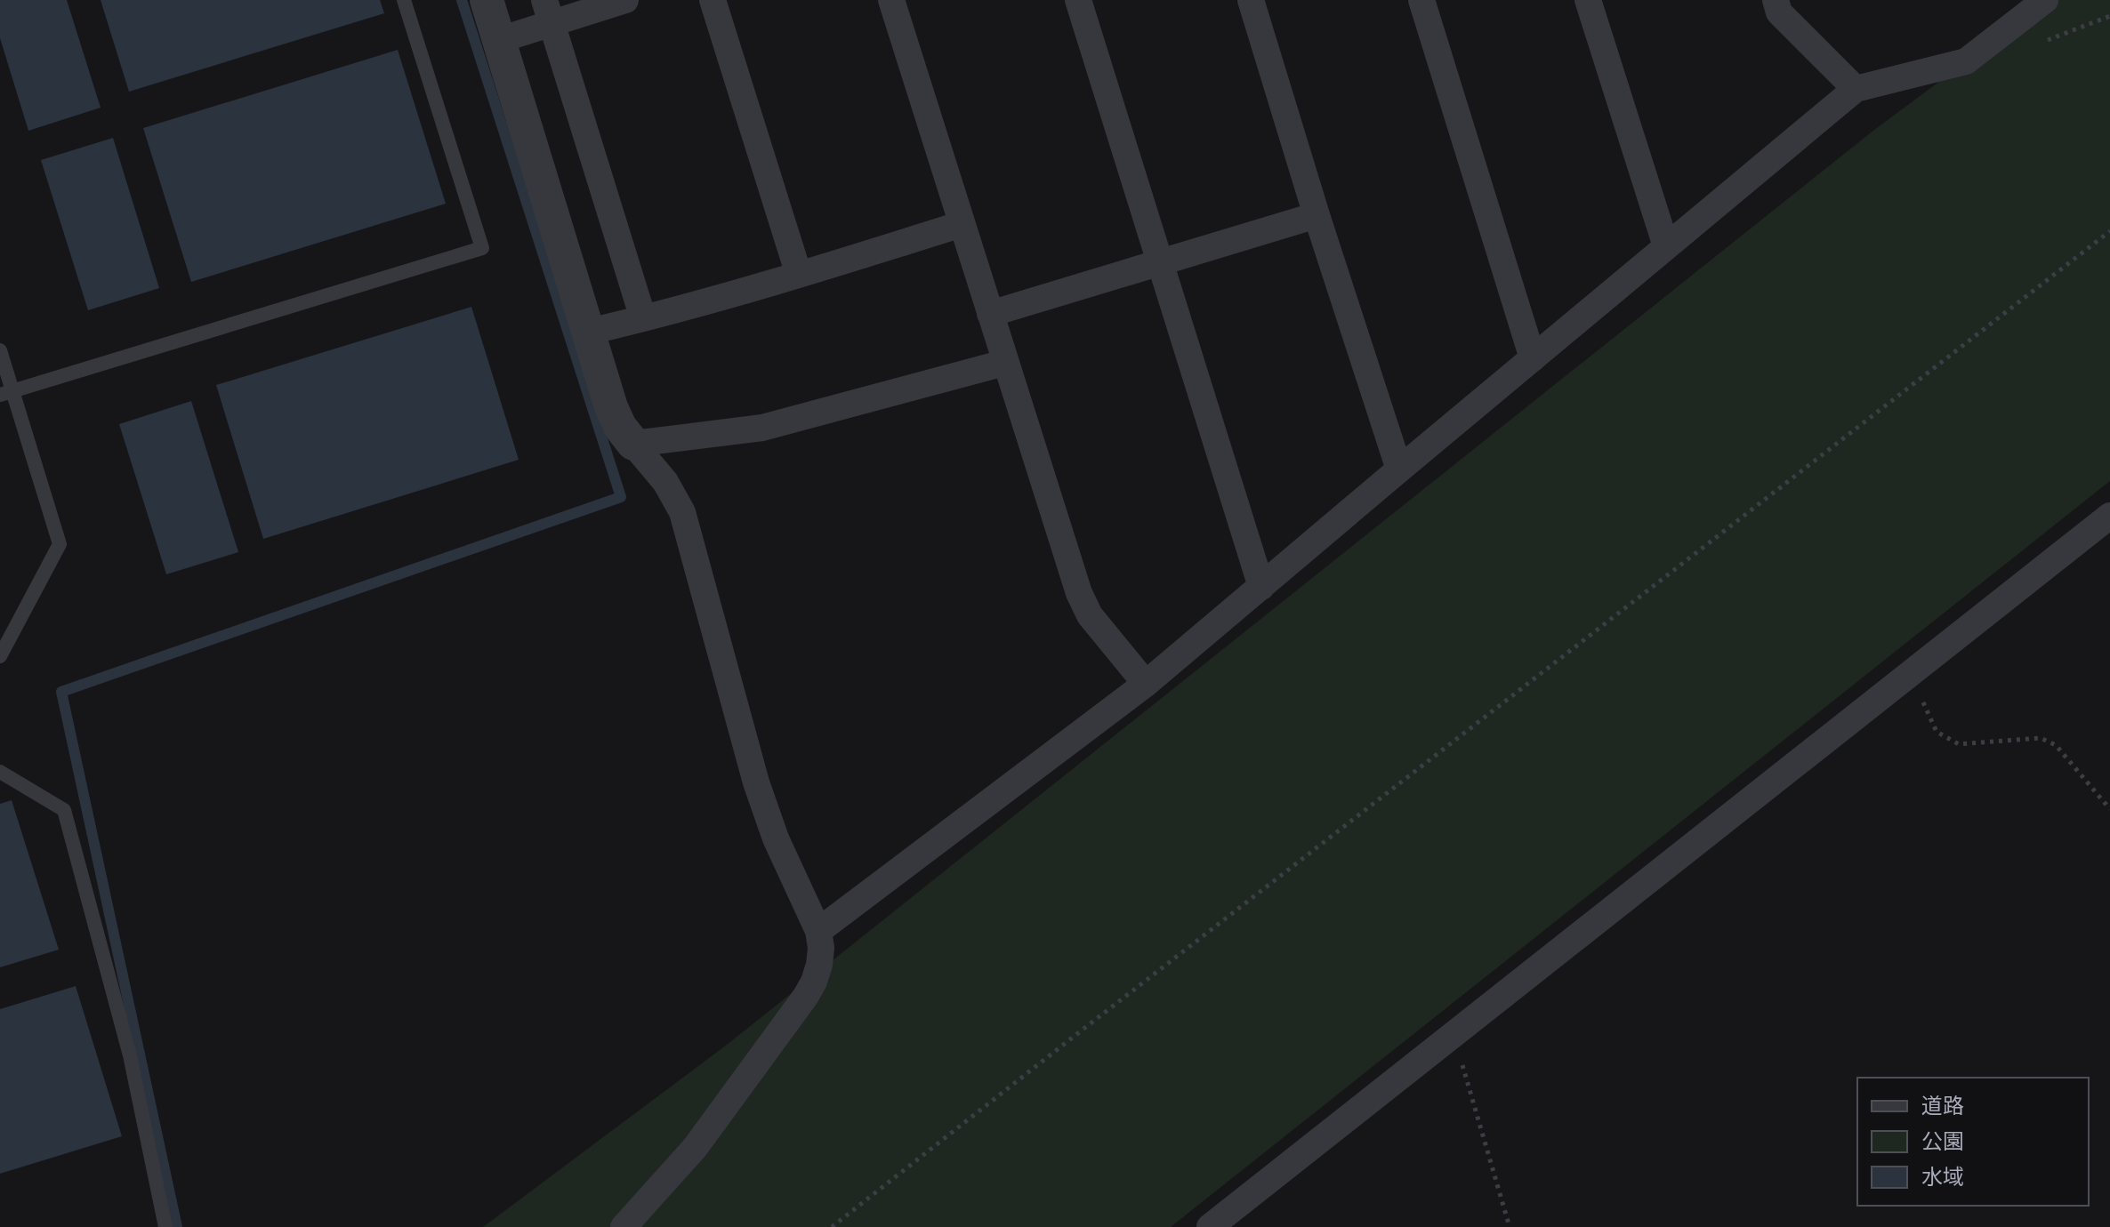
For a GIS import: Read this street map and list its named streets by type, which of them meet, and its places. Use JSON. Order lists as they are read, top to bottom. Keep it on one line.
{"legend":["道路","公園","水域"]}
